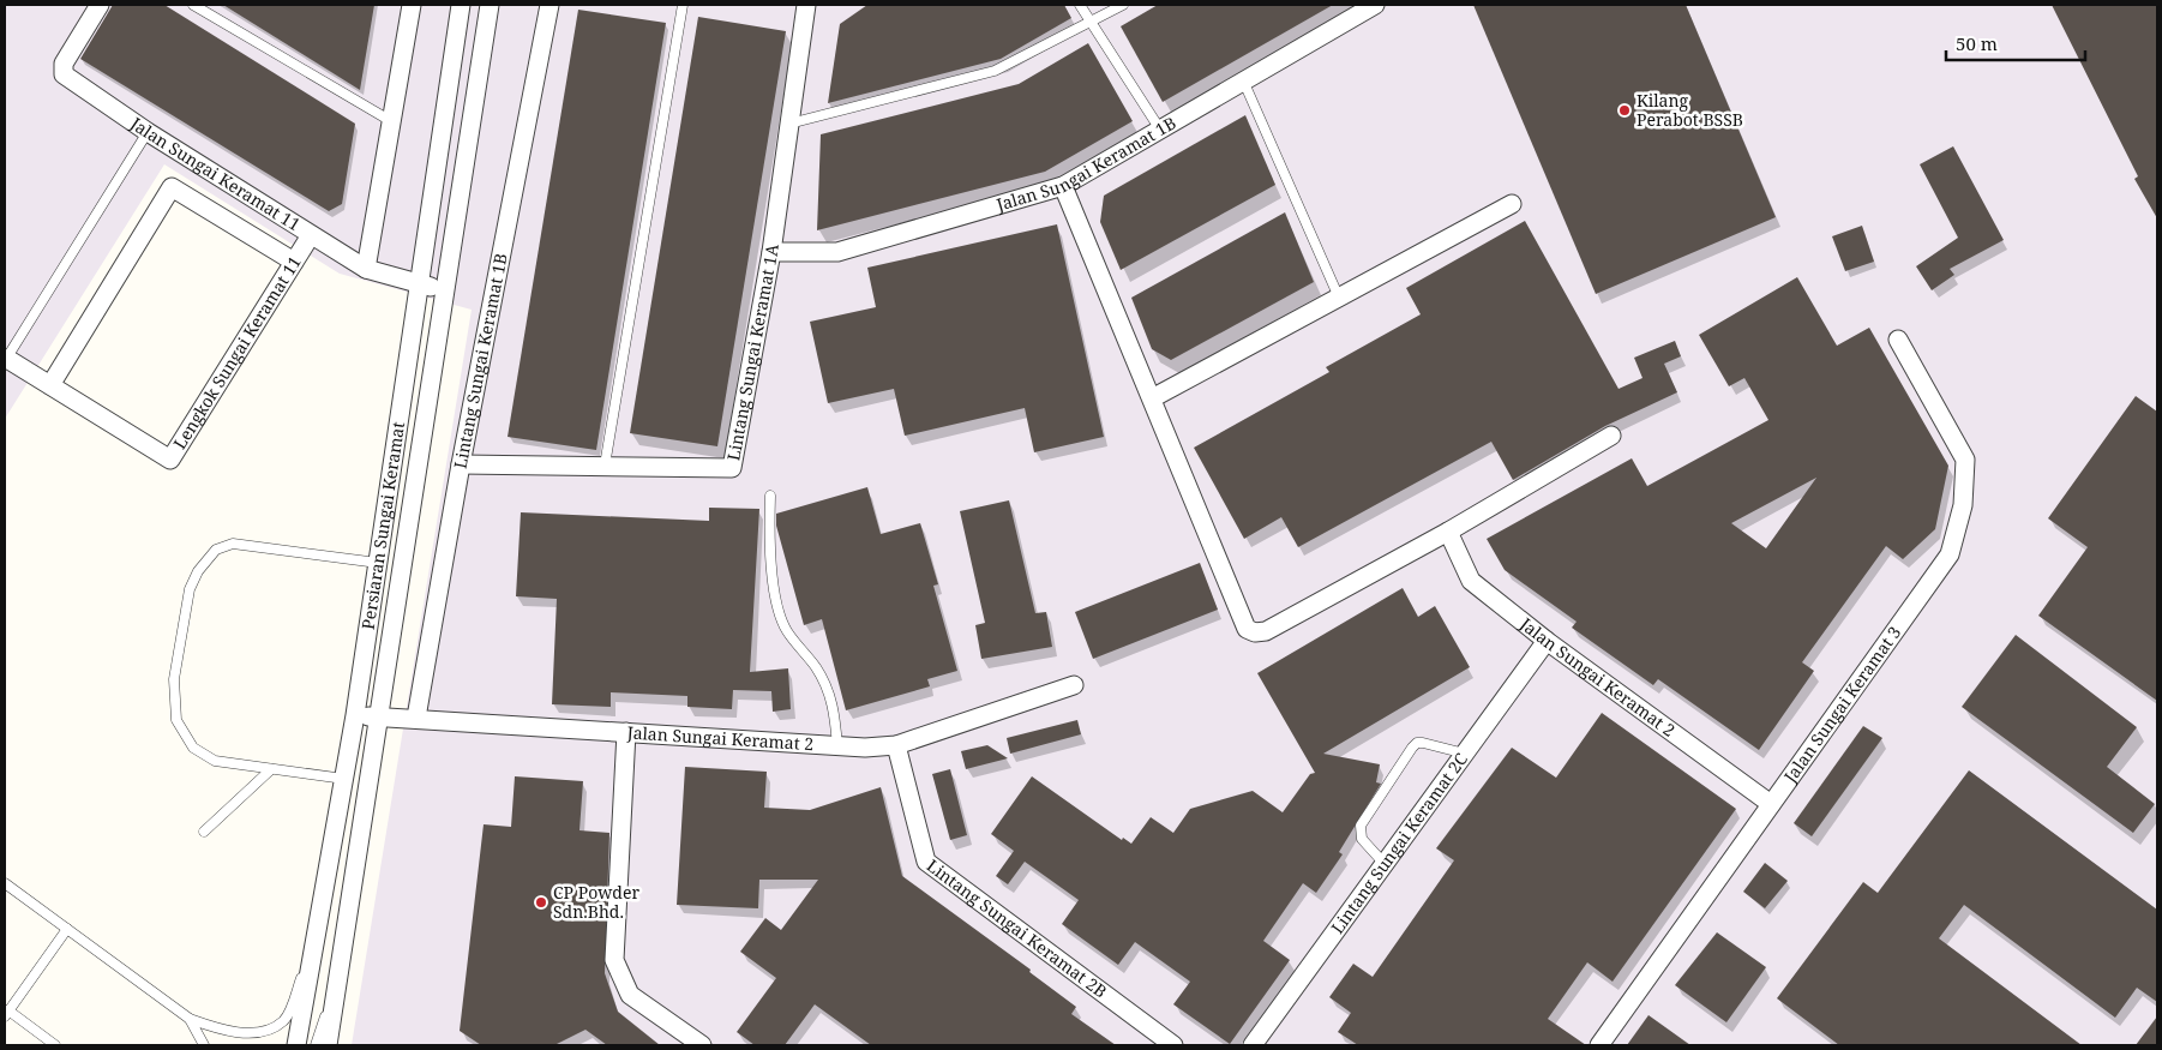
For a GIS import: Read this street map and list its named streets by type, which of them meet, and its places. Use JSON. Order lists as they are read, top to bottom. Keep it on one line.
{"streets":{"street":["Jalan Sungai Keramat 1B","Jalan Sungai Keramat 11","Lengkok Sungai Keramat 11","Lintang Sungai Keramat 1A","Lintang Sungai Keramat 1B","Persiaran Sungai Keramat","Jalan Sungai Keramat 2","Jalan Sungai Keramat 3","Lintang Sungai Keramat 2C","Lintang Sungai Keramat 2B"]},"crossings":[["Jalan Sungai Keramat 1B","Lintang Sungai Keramat 1A"],["Jalan Sungai Keramat 11","Lengkok Sungai Keramat 11"],["Jalan Sungai Keramat 11","Persiaran Sungai Keramat"],["Lintang Sungai Keramat 1A","Lintang Sungai Keramat 1B"],["Lintang Sungai Keramat 1B","Jalan Sungai Keramat 2"],["Persiaran Sungai Keramat","Jalan Sungai Keramat 2"],["Jalan Sungai Keramat 2","Jalan Sungai Keramat 3"],["Jalan Sungai Keramat 2","Lintang Sungai Keramat 2C"],["Jalan Sungai Keramat 2","Lintang Sungai Keramat 2B"]],"places":["Kilang Perabot BSSB","CP Powder Sdn.Bhd."],"scale_bar":"50 m"}
